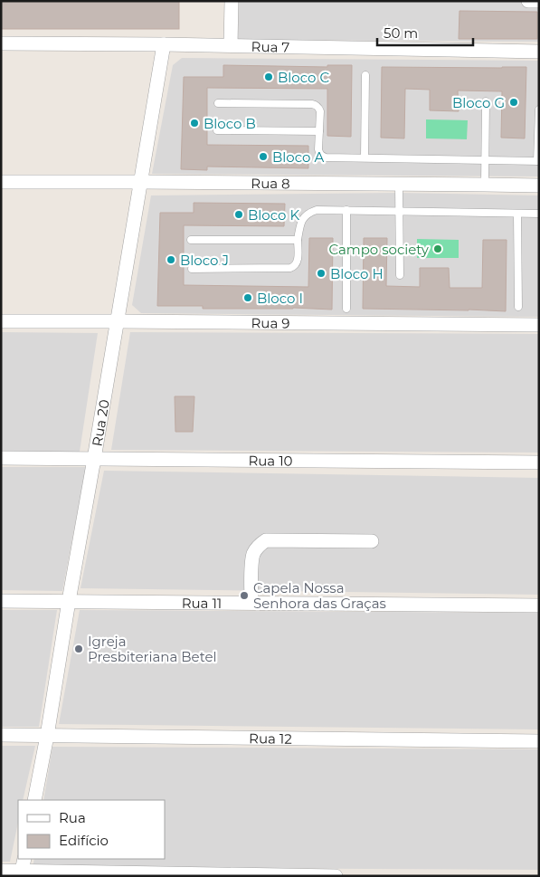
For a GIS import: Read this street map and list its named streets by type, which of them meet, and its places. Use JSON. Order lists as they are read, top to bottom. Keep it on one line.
{"streets":{"street":["Rua 7","Rua 8","Rua 9","Rua 20","Rua 10","Rua 11","Rua 12"]},"crossings":[["Rua 7","Rua 20"],["Rua 8","Rua 20"],["Rua 9","Rua 20"],["Rua 20","Rua 10"],["Rua 20","Rua 11"],["Rua 20","Rua 12"]],"places":["Bloco C","Bloco G","Bloco B","Bloco A","Bloco K","Campo society","Bloco J","Bloco H","Bloco I","Capela Nossa Senhora das Graças","Igreja Presbiteriana Betel"],"legend":["Rua","Edifício"],"scale_bar":"50 m"}
